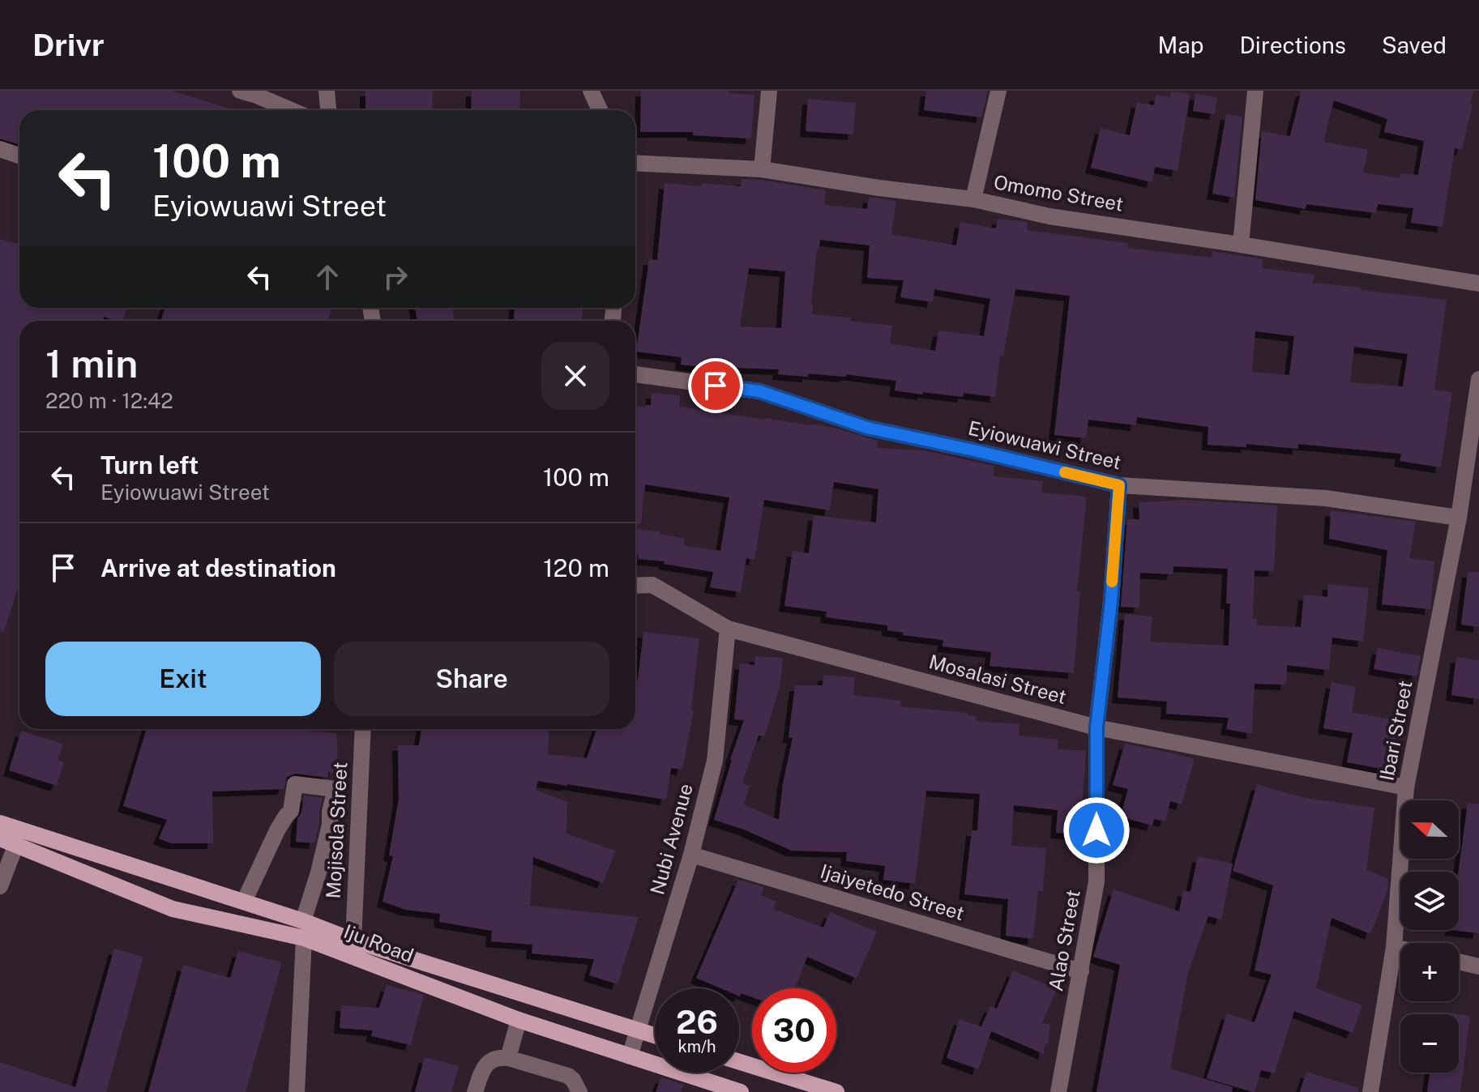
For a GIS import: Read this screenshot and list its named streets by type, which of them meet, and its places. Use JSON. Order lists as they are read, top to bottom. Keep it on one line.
{"streets":{"main road":["Iju Road"],"street":["Omomo Street","Eyiowuawi Street","Mosalasi Street","Ibari Street","Mojisola Street","Nubi Avenue","Ijaiyetedo Street","Alao Street"]},"crossings":[["Eyiowuawi Street","Ibari Street"],["Eyiowuawi Street","Alao Street"],["Mosalasi Street","Ibari Street"],["Mosalasi Street","Nubi Avenue"],["Mosalasi Street","Alao Street"],["Mojisola Street","Iju Road"],["Nubi Avenue","Ijaiyetedo Street"],["Nubi Avenue","Iju Road"],["Ijaiyetedo Street","Alao Street"]],"north":"left","page":{"header":"Drivr","nav":["Map","Directions","Saved"],"turn":["100 m","Eyiowuawi Street"],"heading":["1 min","220 m · 12:42"],"list":[{"name":"Turn left","note":"Eyiowuawi Street","value":"100 m"},{"name":"Arrive at destination","value":"120 m"}],"buttons":["Exit","Share"],"map_buttons":["+","−"],"speed":"26 km/h","limit":"30"}}
